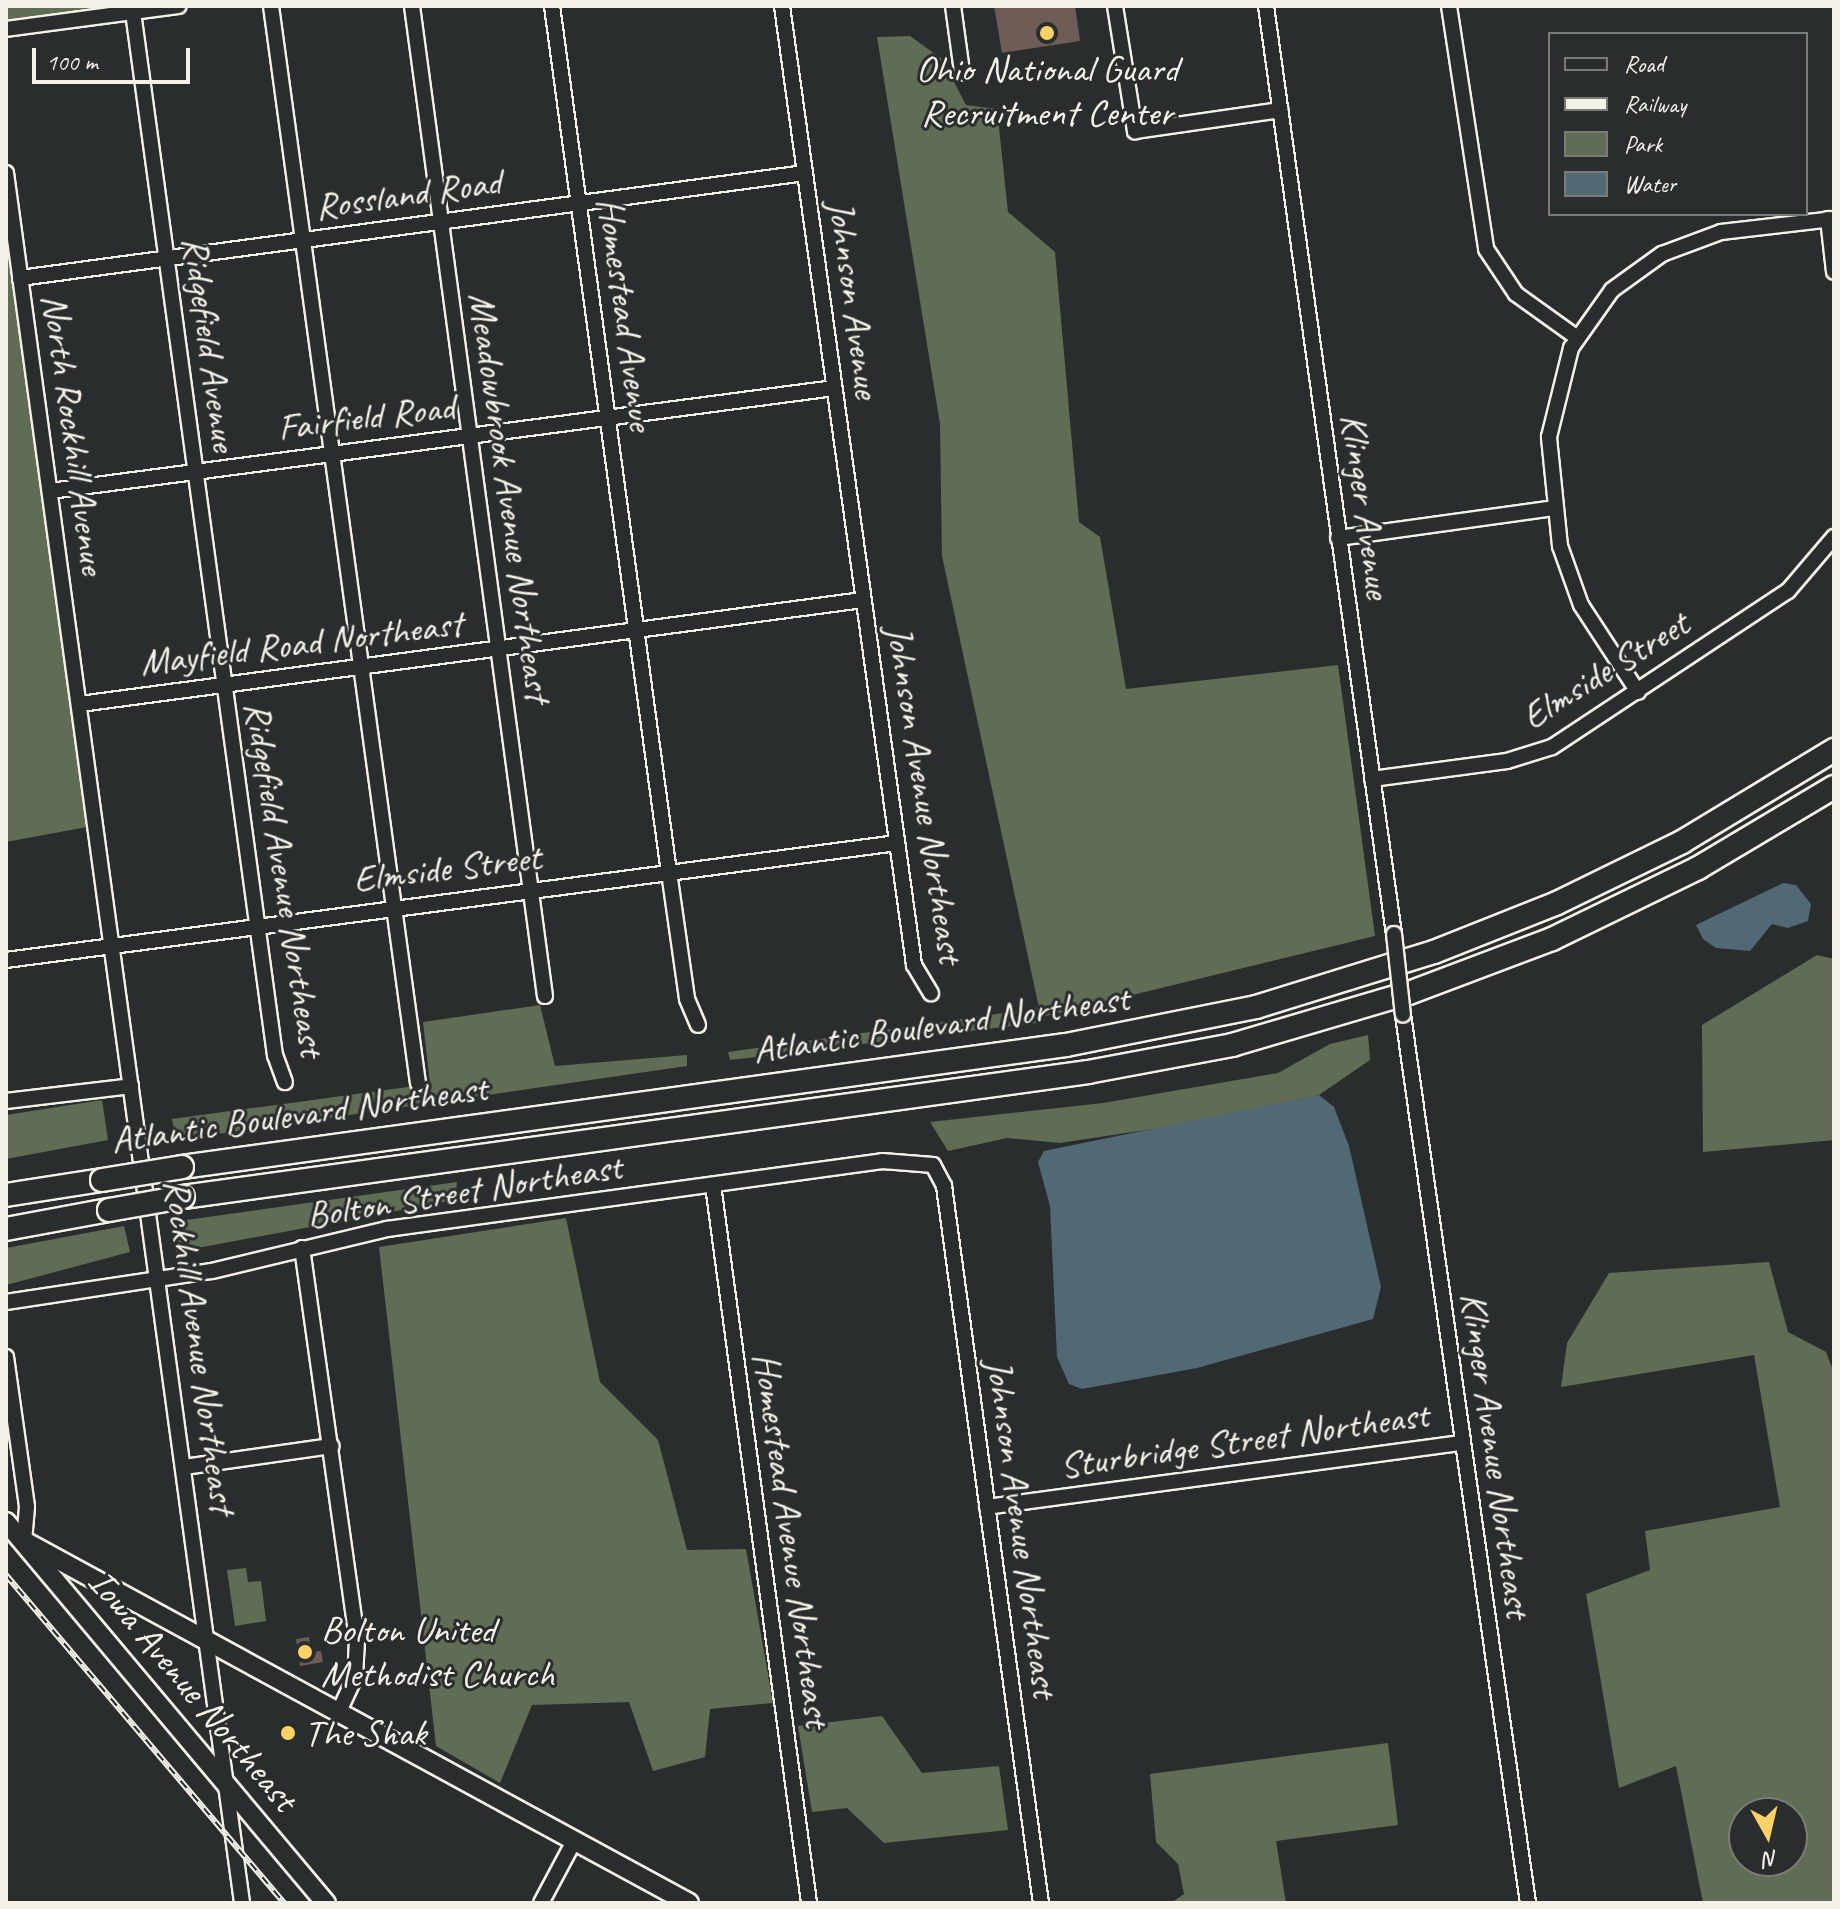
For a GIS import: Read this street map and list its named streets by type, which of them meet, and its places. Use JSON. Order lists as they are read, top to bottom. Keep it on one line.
{"streets":{"highway":["Atlantic Boulevard Northeast"],"main road":["Iowa Avenue Northeast"],"street":["Rossland Road","Johnson Avenue","Homestead Avenue","Ridgefield Avenue","Fairfield Road","North Rockhill Avenue","Meadowbrook Avenue Northeast","Klinger Avenue","Mayfield Road Northeast","Elmside Street","Johnson Avenue Northeast","Ridgefield Avenue Northeast","Bolton Street Northeast","Rockhill Avenue Northeast","Sturbridge Street Northeast","Klinger Avenue Northeast","Homestead Avenue Northeast"]},"crossings":[["Rossland Road","Johnson Avenue"],["Rossland Road","Homestead Avenue"],["Rossland Road","Ridgefield Avenue"],["Rossland Road","North Rockhill Avenue"],["Rossland Road","Meadowbrook Avenue Northeast"],["Johnson Avenue","Fairfield Road"],["Johnson Avenue","Mayfield Road Northeast"],["Johnson Avenue","Johnson Avenue Northeast"],["Homestead Avenue","Fairfield Road"],["Homestead Avenue","Mayfield Road Northeast"],["Ridgefield Avenue","Fairfield Road"],["Ridgefield Avenue","Mayfield Road Northeast"],["Ridgefield Avenue","Ridgefield Avenue Northeast"],["Fairfield Road","North Rockhill Avenue"],["Fairfield Road","Meadowbrook Avenue Northeast"],["North Rockhill Avenue","Mayfield Road Northeast"],["North Rockhill Avenue","Rockhill Avenue Northeast"],["Meadowbrook Avenue Northeast","Mayfield Road Northeast"],["Meadowbrook Avenue Northeast","Elmside Street"],["Klinger Avenue","Elmside Street"],["Klinger Avenue","Klinger Avenue Northeast"],["Mayfield Road Northeast","Johnson Avenue Northeast"],["Mayfield Road Northeast","Ridgefield Avenue Northeast"],["Mayfield Road Northeast","Rockhill Avenue Northeast"],["Elmside Street","Johnson Avenue Northeast"],["Elmside Street","Ridgefield Avenue Northeast"],["Elmside Street","Rockhill Avenue Northeast"],["Johnson Avenue Northeast","Bolton Street Northeast"],["Johnson Avenue Northeast","Sturbridge Street Northeast"],["Bolton Street Northeast","Rockhill Avenue Northeast"],["Bolton Street Northeast","Homestead Avenue Northeast"],["Rockhill Avenue Northeast","Iowa Avenue Northeast"],["Sturbridge Street Northeast","Klinger Avenue Northeast"]],"places":["Ohio National Guard Recruitment Center","Bolton United Methodist Church","The Shak"],"legend":["Road","Railway","Park","Water"],"scale_bar":"100 m","north":"bottom"}
